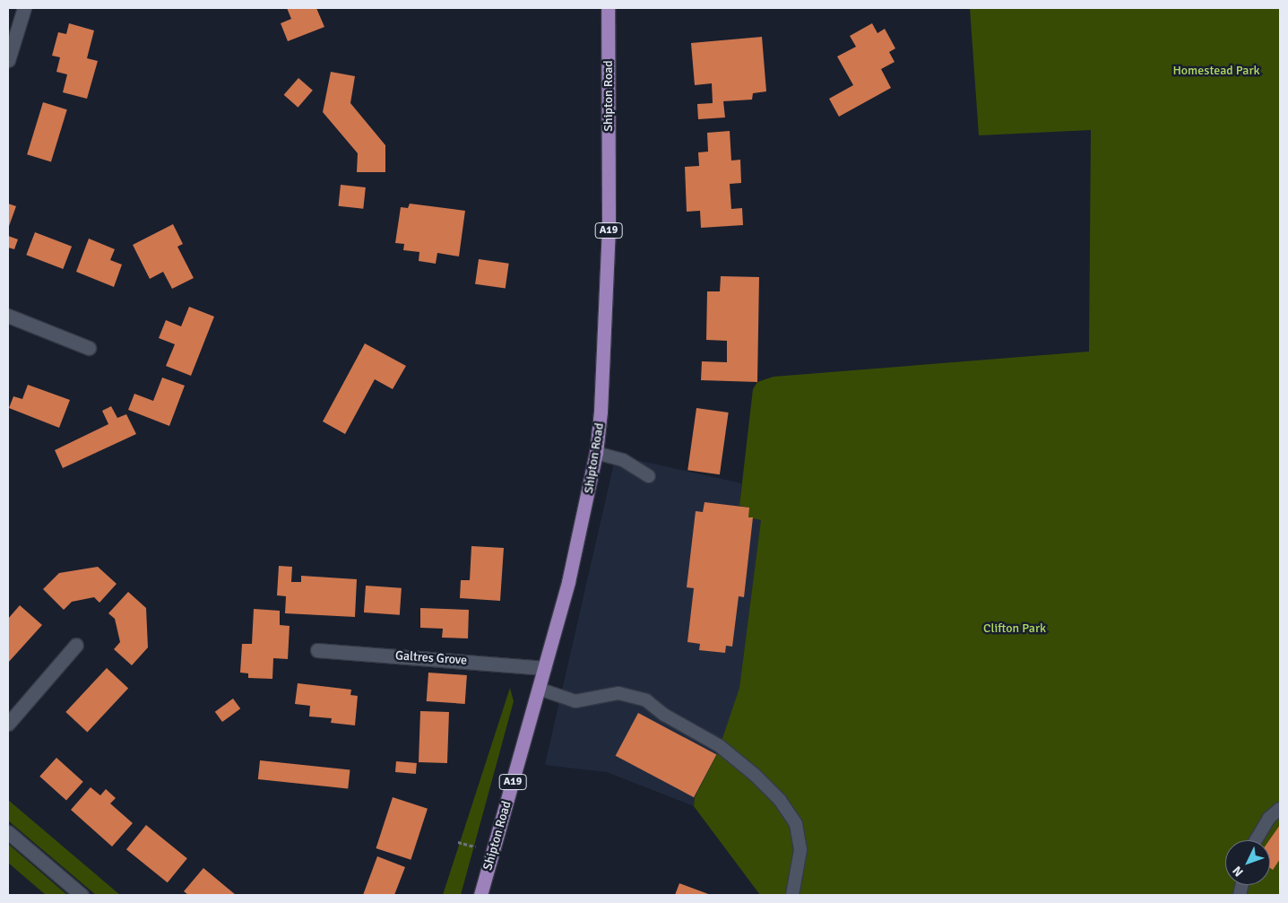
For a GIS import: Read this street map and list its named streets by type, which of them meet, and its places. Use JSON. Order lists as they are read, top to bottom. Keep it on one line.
{"streets":{"main road":["Shipton Road","A19"],"street":["Galtres Grove"]},"crossings":[["Shipton Road","Galtres Grove"]],"parks":["Homestead Park","Clifton Park"],"north":"bottom left"}
